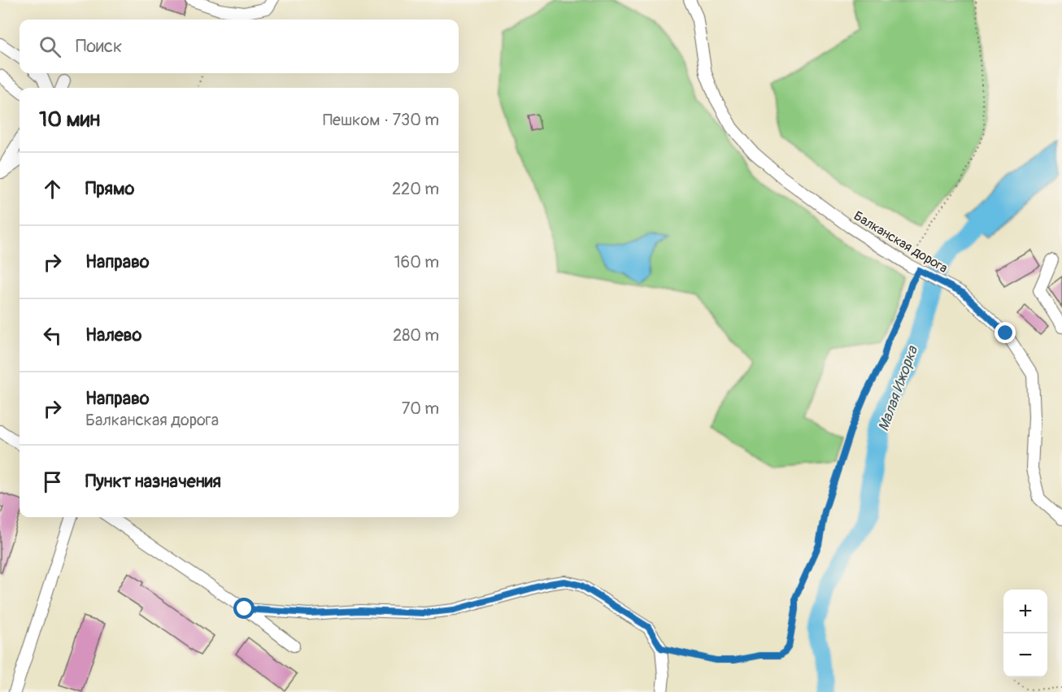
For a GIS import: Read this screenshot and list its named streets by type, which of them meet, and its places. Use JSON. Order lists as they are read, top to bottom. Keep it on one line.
{"streets":{"street":["Балканская дорога"]},"water":["Малая Ижорка"],"page":{"search":"Поиск","heading":["10 мин","Пешком · 730 m"],"list":[["Прямо","220 m"],["Направо","160 m"],["Налево","280 m"],["Направо","Балканская дорога","70 m"],"Пункт назначения"],"map_buttons":["+","−"]}}
